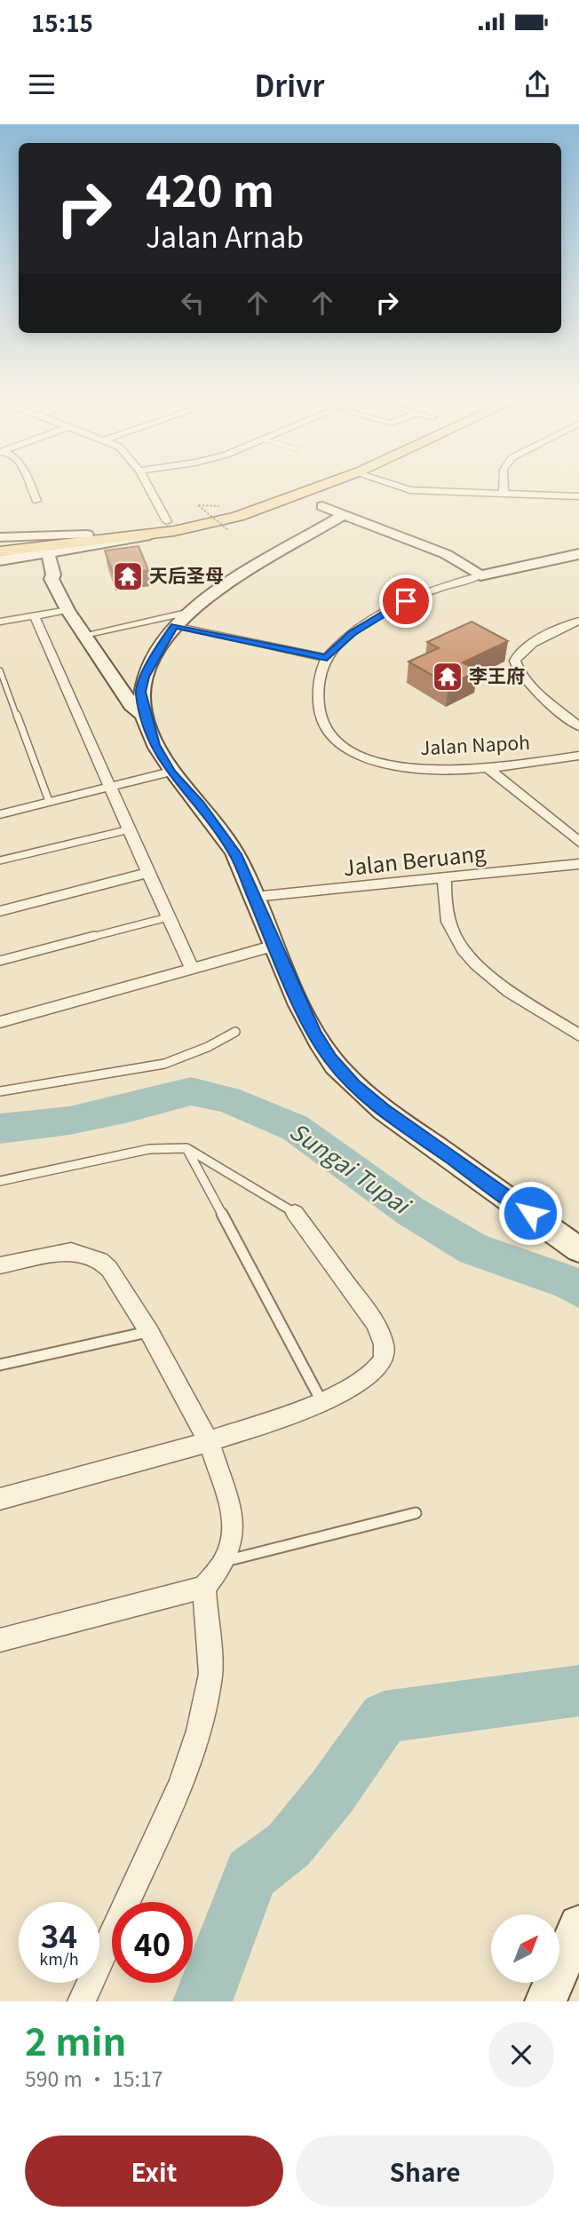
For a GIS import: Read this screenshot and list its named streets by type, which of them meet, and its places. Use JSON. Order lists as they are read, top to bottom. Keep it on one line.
{"streets":{"street":["Jalan Napoh","Jalan Beruang"]},"water":["Sungai Tupai"],"places":{"temple":["天后圣母","李王府"]},"north":"top right","page":{"status":"15:15","header":"Drivr","turn":["420 m","Jalan Arnab"],"speed":"34 km/h","limit":"40","heading":["2 min","590 m · 15:17"],"buttons":["Exit","Share"]}}
